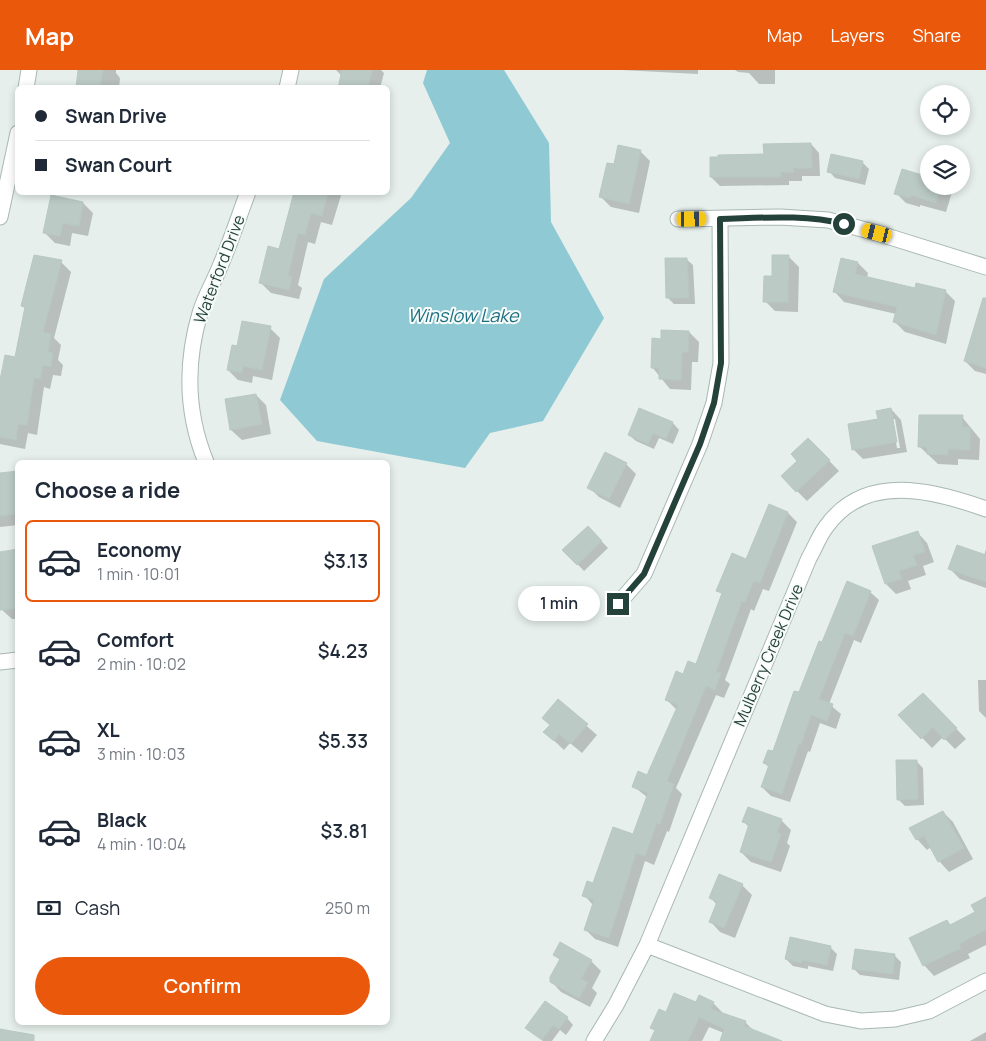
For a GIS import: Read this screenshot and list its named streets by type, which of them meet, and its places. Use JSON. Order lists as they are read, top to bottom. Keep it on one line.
{"streets":{"street":["Waterford Drive","Mulberry Creek Drive"]},"water":["Winslow Lake"],"page":{"header":"Map","nav":["Map","Layers","Share"],"banner":["Swan Drive","Swan Court"],"heading":"Choose a ride","list":[{"name":"Economy","note":"1 min · 10:01","value":"$3.13"},{"name":"Comfort","note":"2 min · 10:02","value":"$4.23"},{"name":"XL","note":"3 min · 10:03","value":"$5.33"},{"name":"Black","note":"4 min · 10:04","value":"$3.81"}],"bubble":"1 min","pay":["Cash","250 m"],"buttons":"Confirm"}}
